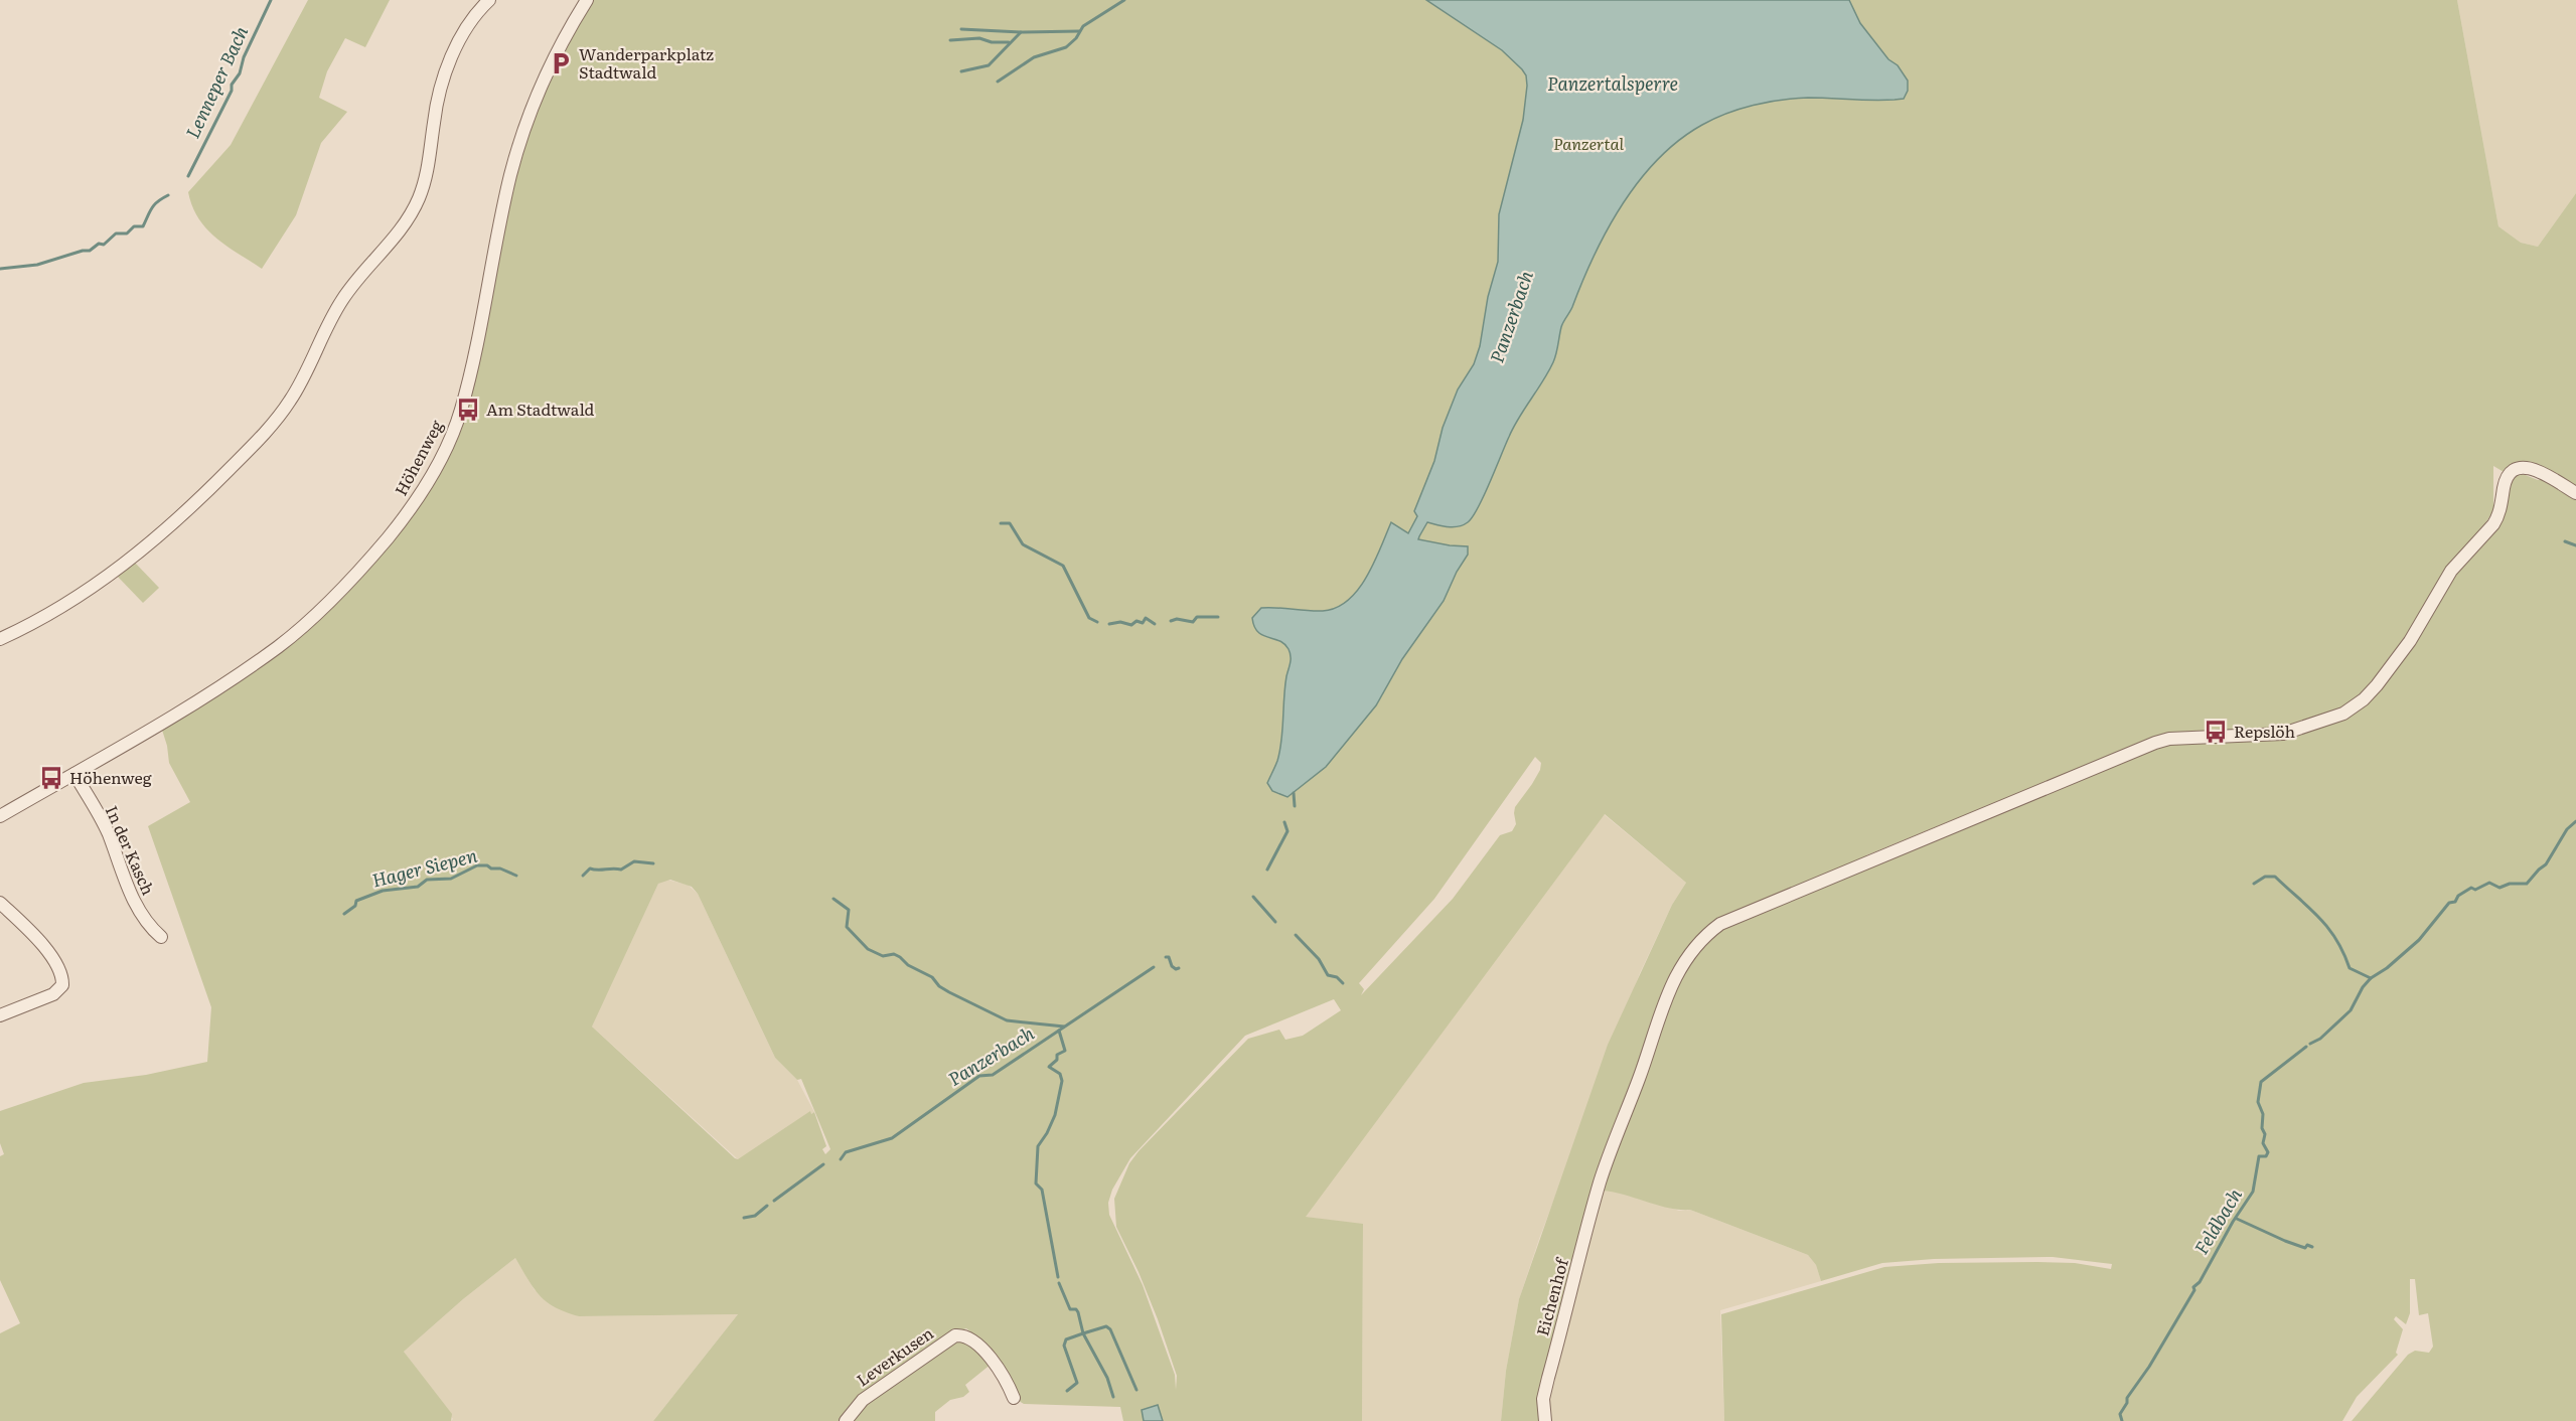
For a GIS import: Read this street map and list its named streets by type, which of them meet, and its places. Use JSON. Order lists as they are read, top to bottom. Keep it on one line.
{"streets":{"street":["Höhenweg","In der Kasch","Eichenhof","Leverkusen"]},"crossings":[["Höhenweg","In der Kasch"]],"water":["Lenneper Bach","Panzertalsperre","Panzerbach","Hager Siepen","Feldbach"],"parks":["Panzertal"],"places":{"parking":["Wanderparkplatz Stadtwald"],"bus stop":["Am Stadtwald","Repslöh","Höhenweg"]}}
